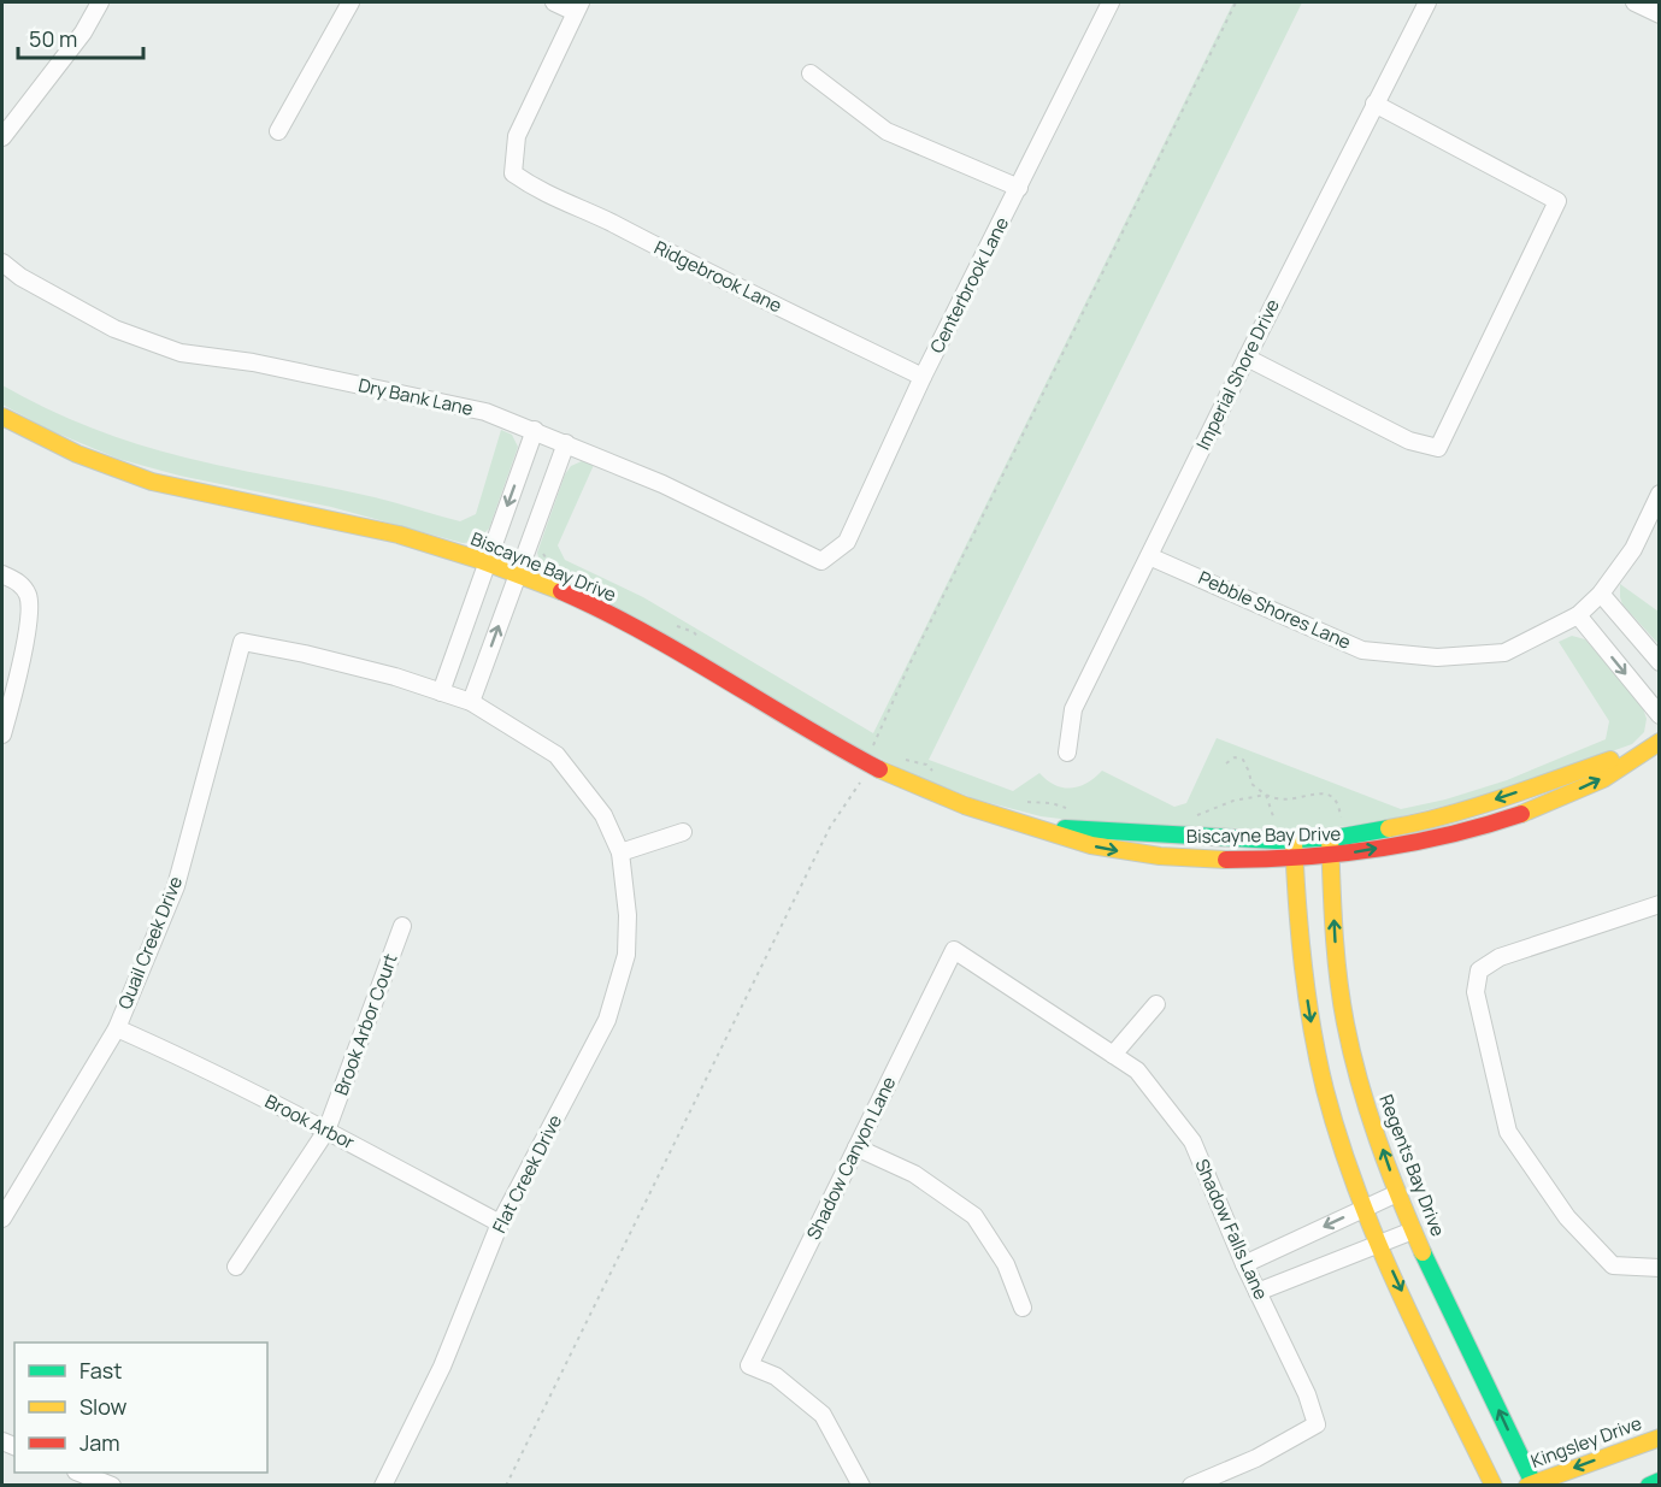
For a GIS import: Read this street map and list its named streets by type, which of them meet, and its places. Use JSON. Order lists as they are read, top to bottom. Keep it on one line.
{"streets":{"street":["Ridgebrook Lane","Centerbrook Lane","Imperial Shore Drive","Dry Bank Lane","Biscayne Bay Drive","Pebble Shores Lane","Quail Creek Drive","Brook Arbor Court","Brook Arbor","Shadow Canyon Lane","Regents Bay Drive","Flat Creek Drive","Shadow Falls Lane","Kingsley Drive"]},"crossings":[["Ridgebrook Lane","Centerbrook Lane"],["Centerbrook Lane","Dry Bank Lane"],["Imperial Shore Drive","Pebble Shores Lane"],["Biscayne Bay Drive","Regents Bay Drive"],["Quail Creek Drive","Brook Arbor"],["Quail Creek Drive","Flat Creek Drive"],["Brook Arbor Court","Brook Arbor"],["Brook Arbor","Flat Creek Drive"],["Shadow Canyon Lane","Shadow Falls Lane"],["Regents Bay Drive","Kingsley Drive"]],"one_way":["Kingsley Drive"],"legend":["Fast","Slow","Jam"],"scale_bar":"50 m"}
